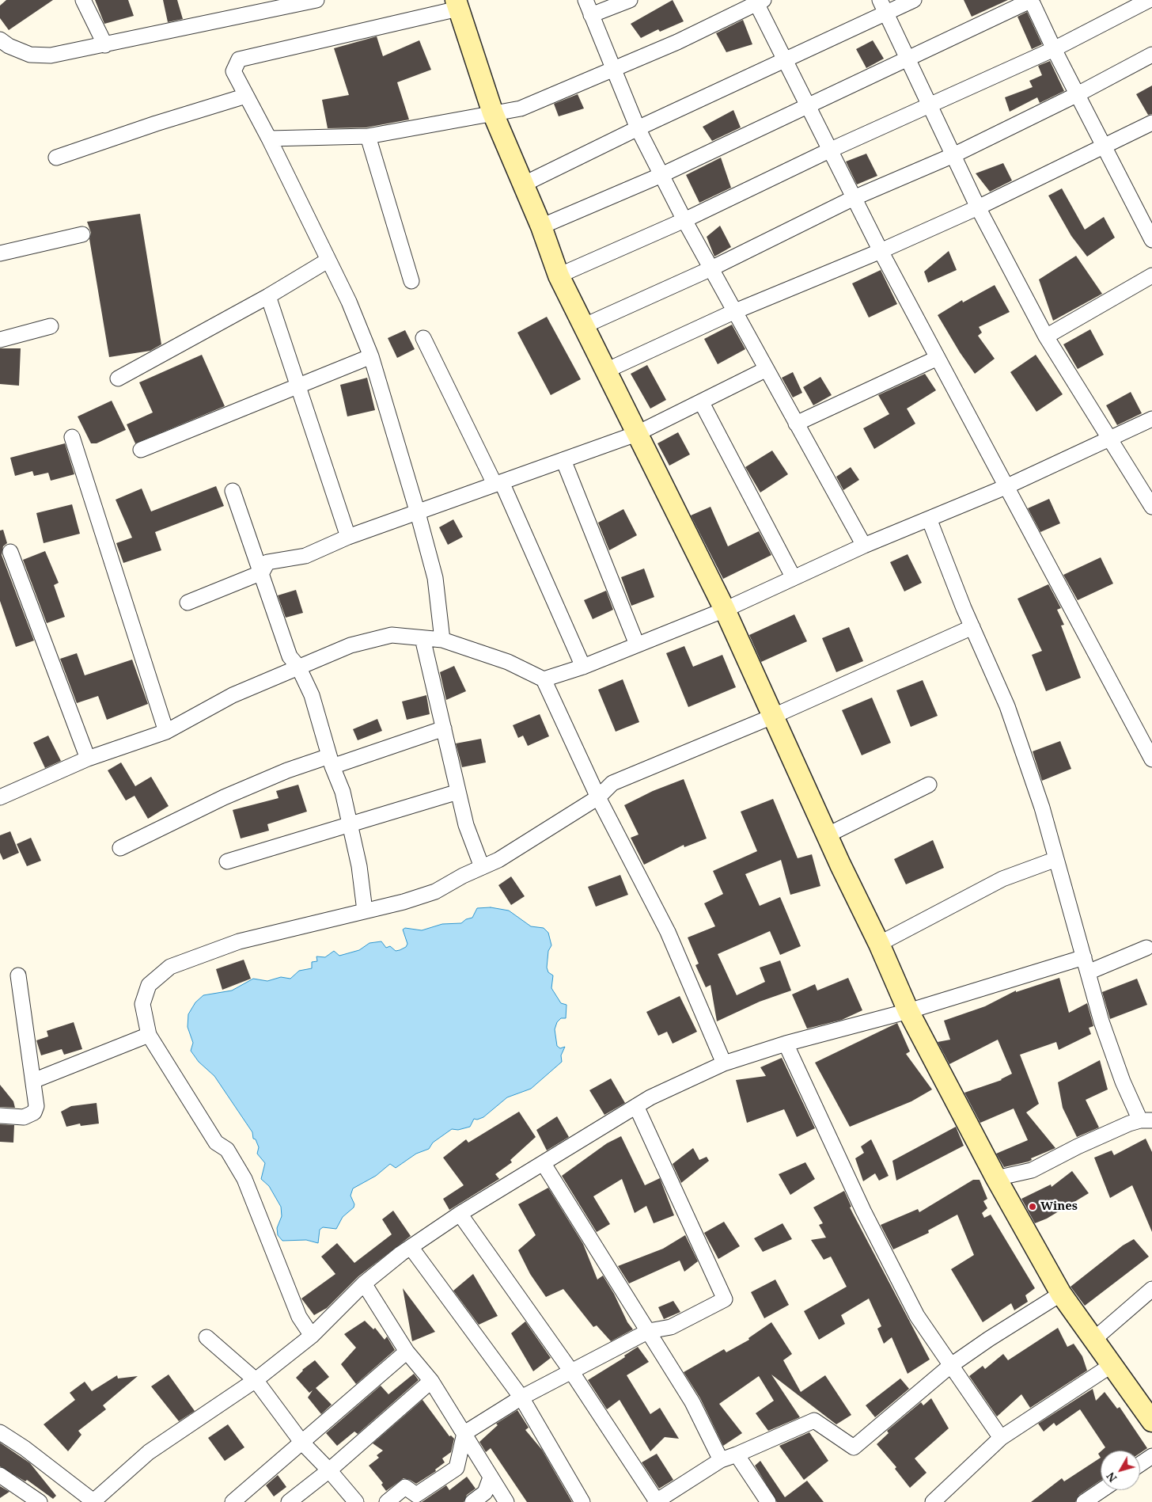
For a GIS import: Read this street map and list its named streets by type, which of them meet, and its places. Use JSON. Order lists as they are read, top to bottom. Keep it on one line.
{"places":["Wines"],"north":"bottom left"}
